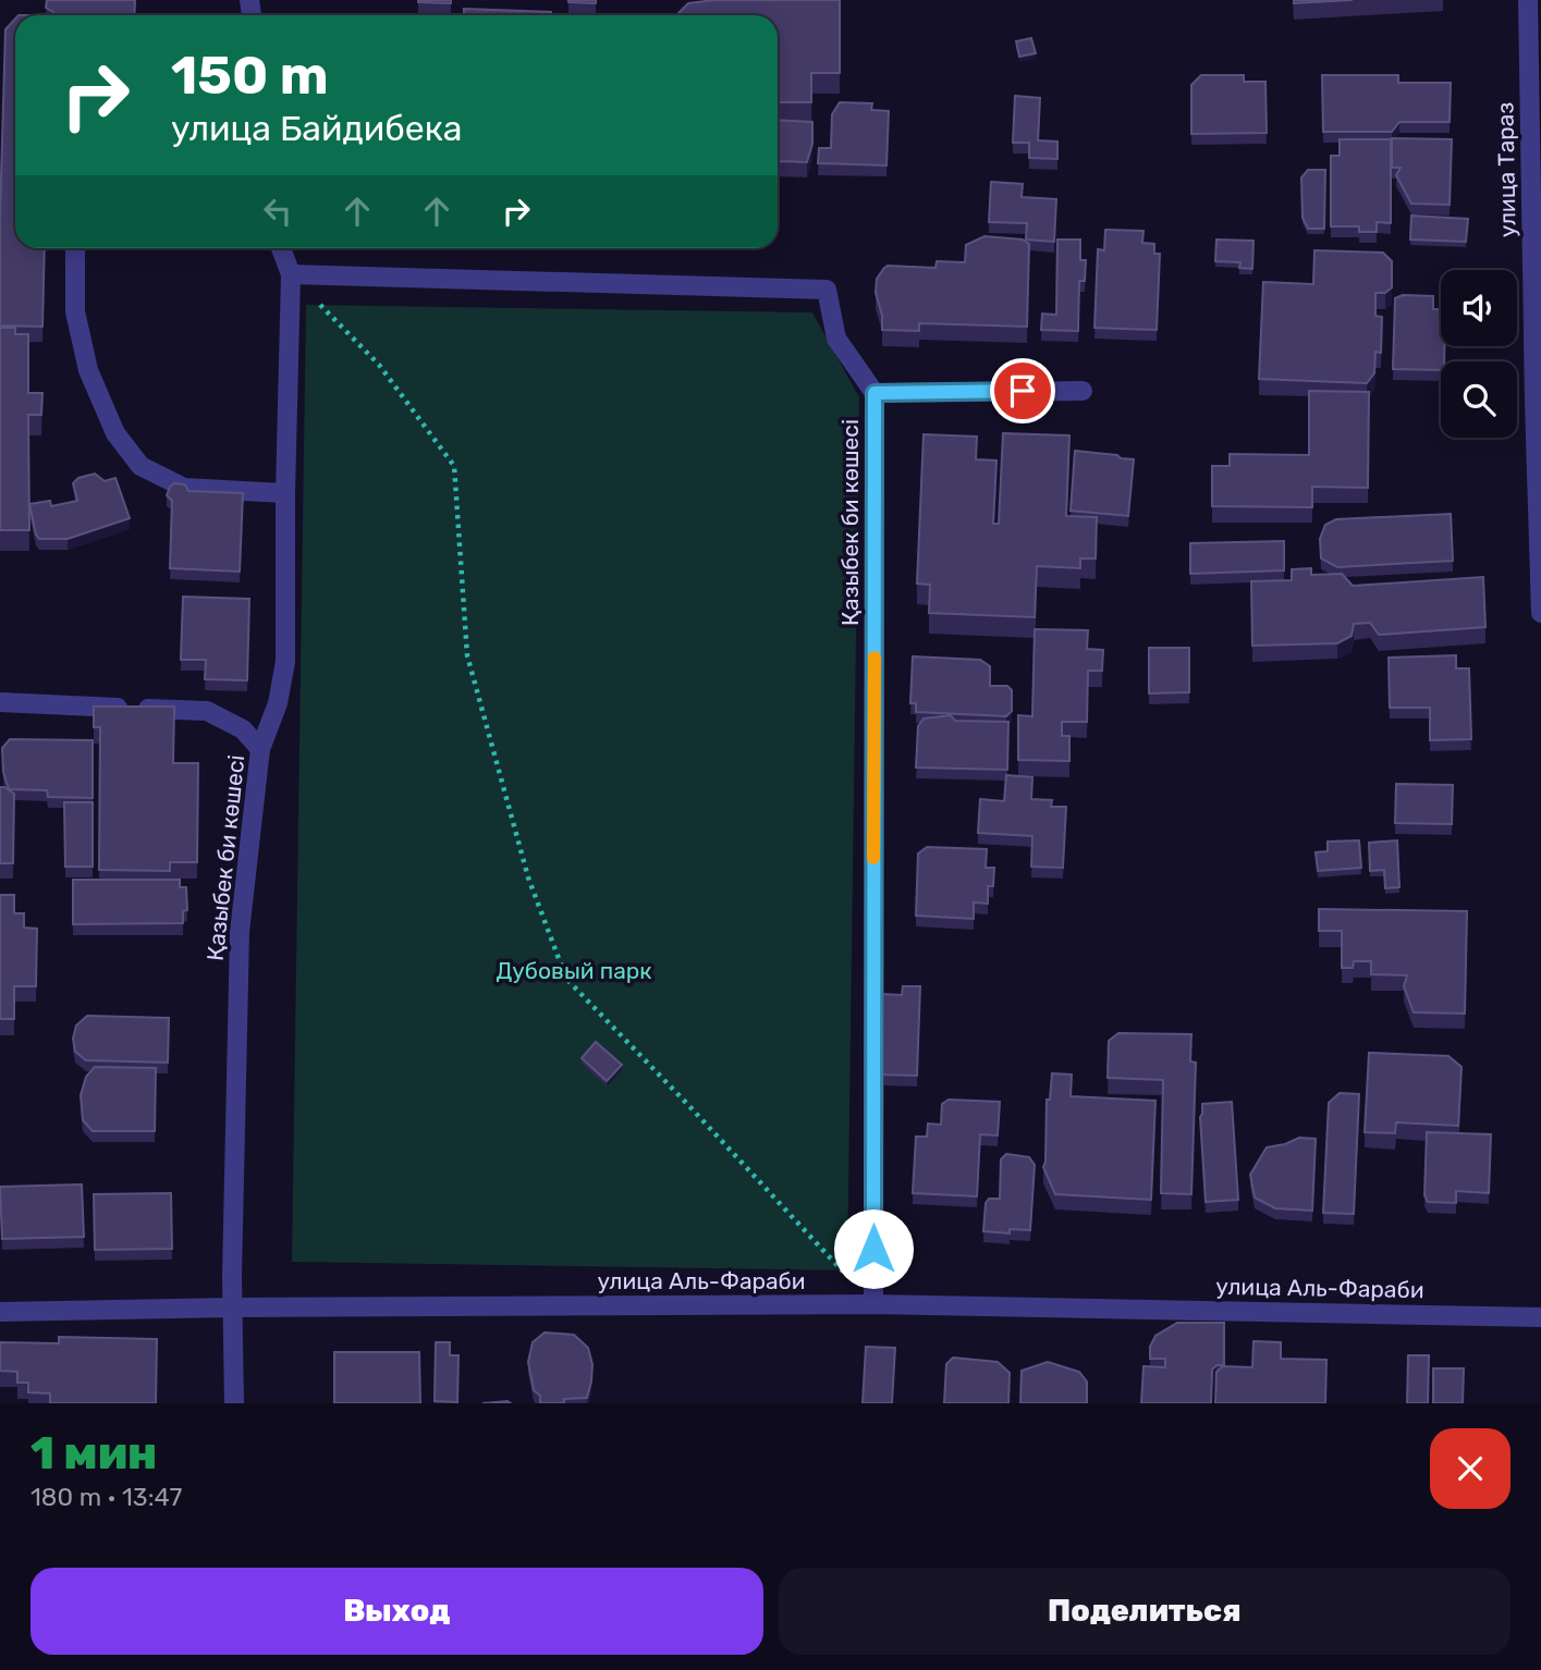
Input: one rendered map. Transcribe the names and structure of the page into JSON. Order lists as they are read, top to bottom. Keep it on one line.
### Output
{"streets":{"street":["улица Тараз","Қазыбек би көшесі","улица Аль-Фараби"]},"crossings":[["Қазыбек би көшесі","улица Аль-Фараби"]],"parks":["Дубовый парк"],"page":{"turn":["150 m","улица Байдибека"],"heading":["1 мин","180 m · 13:47"],"buttons":["Выход","Поделиться"]}}
